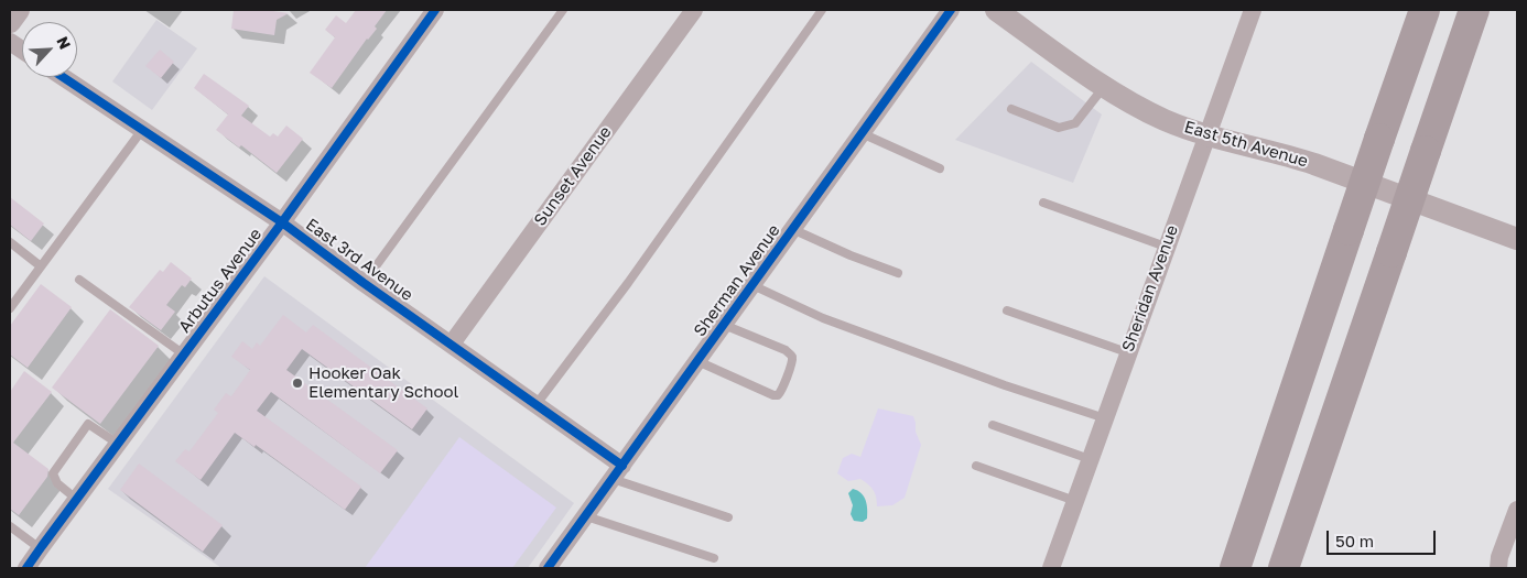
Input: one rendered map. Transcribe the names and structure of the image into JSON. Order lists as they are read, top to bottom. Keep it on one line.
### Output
{"streets":{"street":["East 5th Avenue","Sunset Avenue","East 3rd Avenue","Arbutus Avenue","Sherman Avenue","Sheridan Avenue"]},"crossings":[["East 5th Avenue","Sheridan Avenue"],["Sunset Avenue","East 3rd Avenue"],["East 3rd Avenue","Arbutus Avenue"],["East 3rd Avenue","Sherman Avenue"]],"places":["Hooker Oak Elementary School"],"scale_bar":"50 m","north":"top right"}
